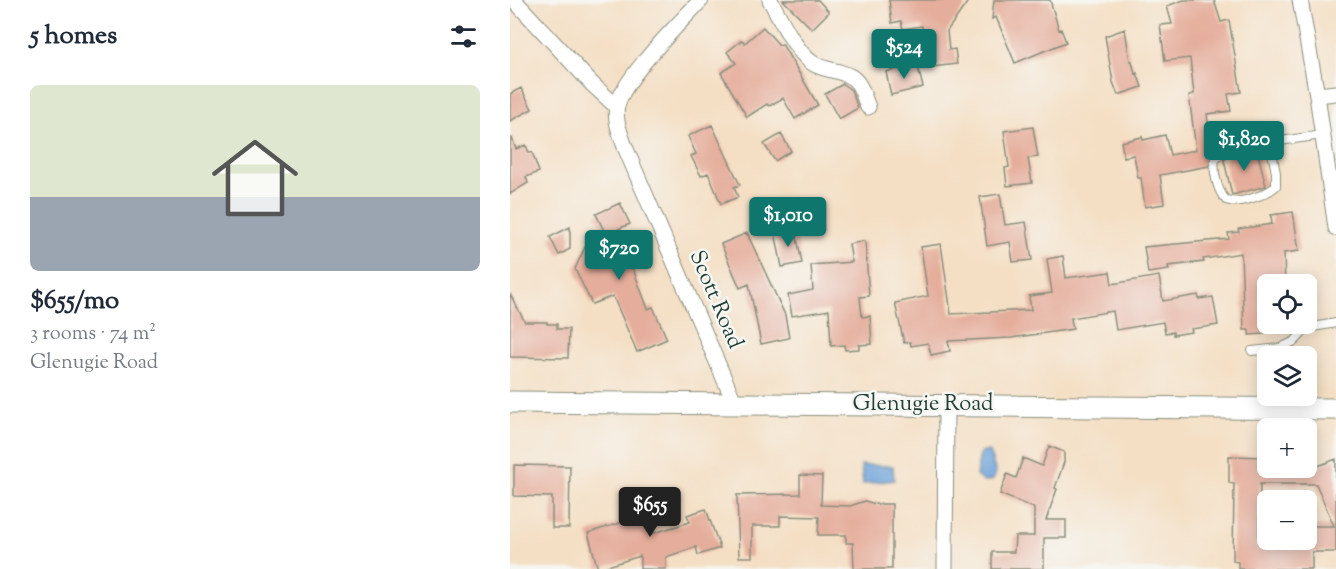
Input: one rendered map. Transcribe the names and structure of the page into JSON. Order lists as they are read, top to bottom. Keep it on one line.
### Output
{"streets":{"street":["Scott Road","Glenugie Road"]},"crossings":[["Scott Road","Glenugie Road"]],"page":{"heading":"5 homes","price":["$524","$1,820","$1,010","$720","$655"],"list":[{"name":"$655/mo","note":"3 rooms · 74 m² · Glenugie Road"}],"map_buttons":["+","−"]}}
